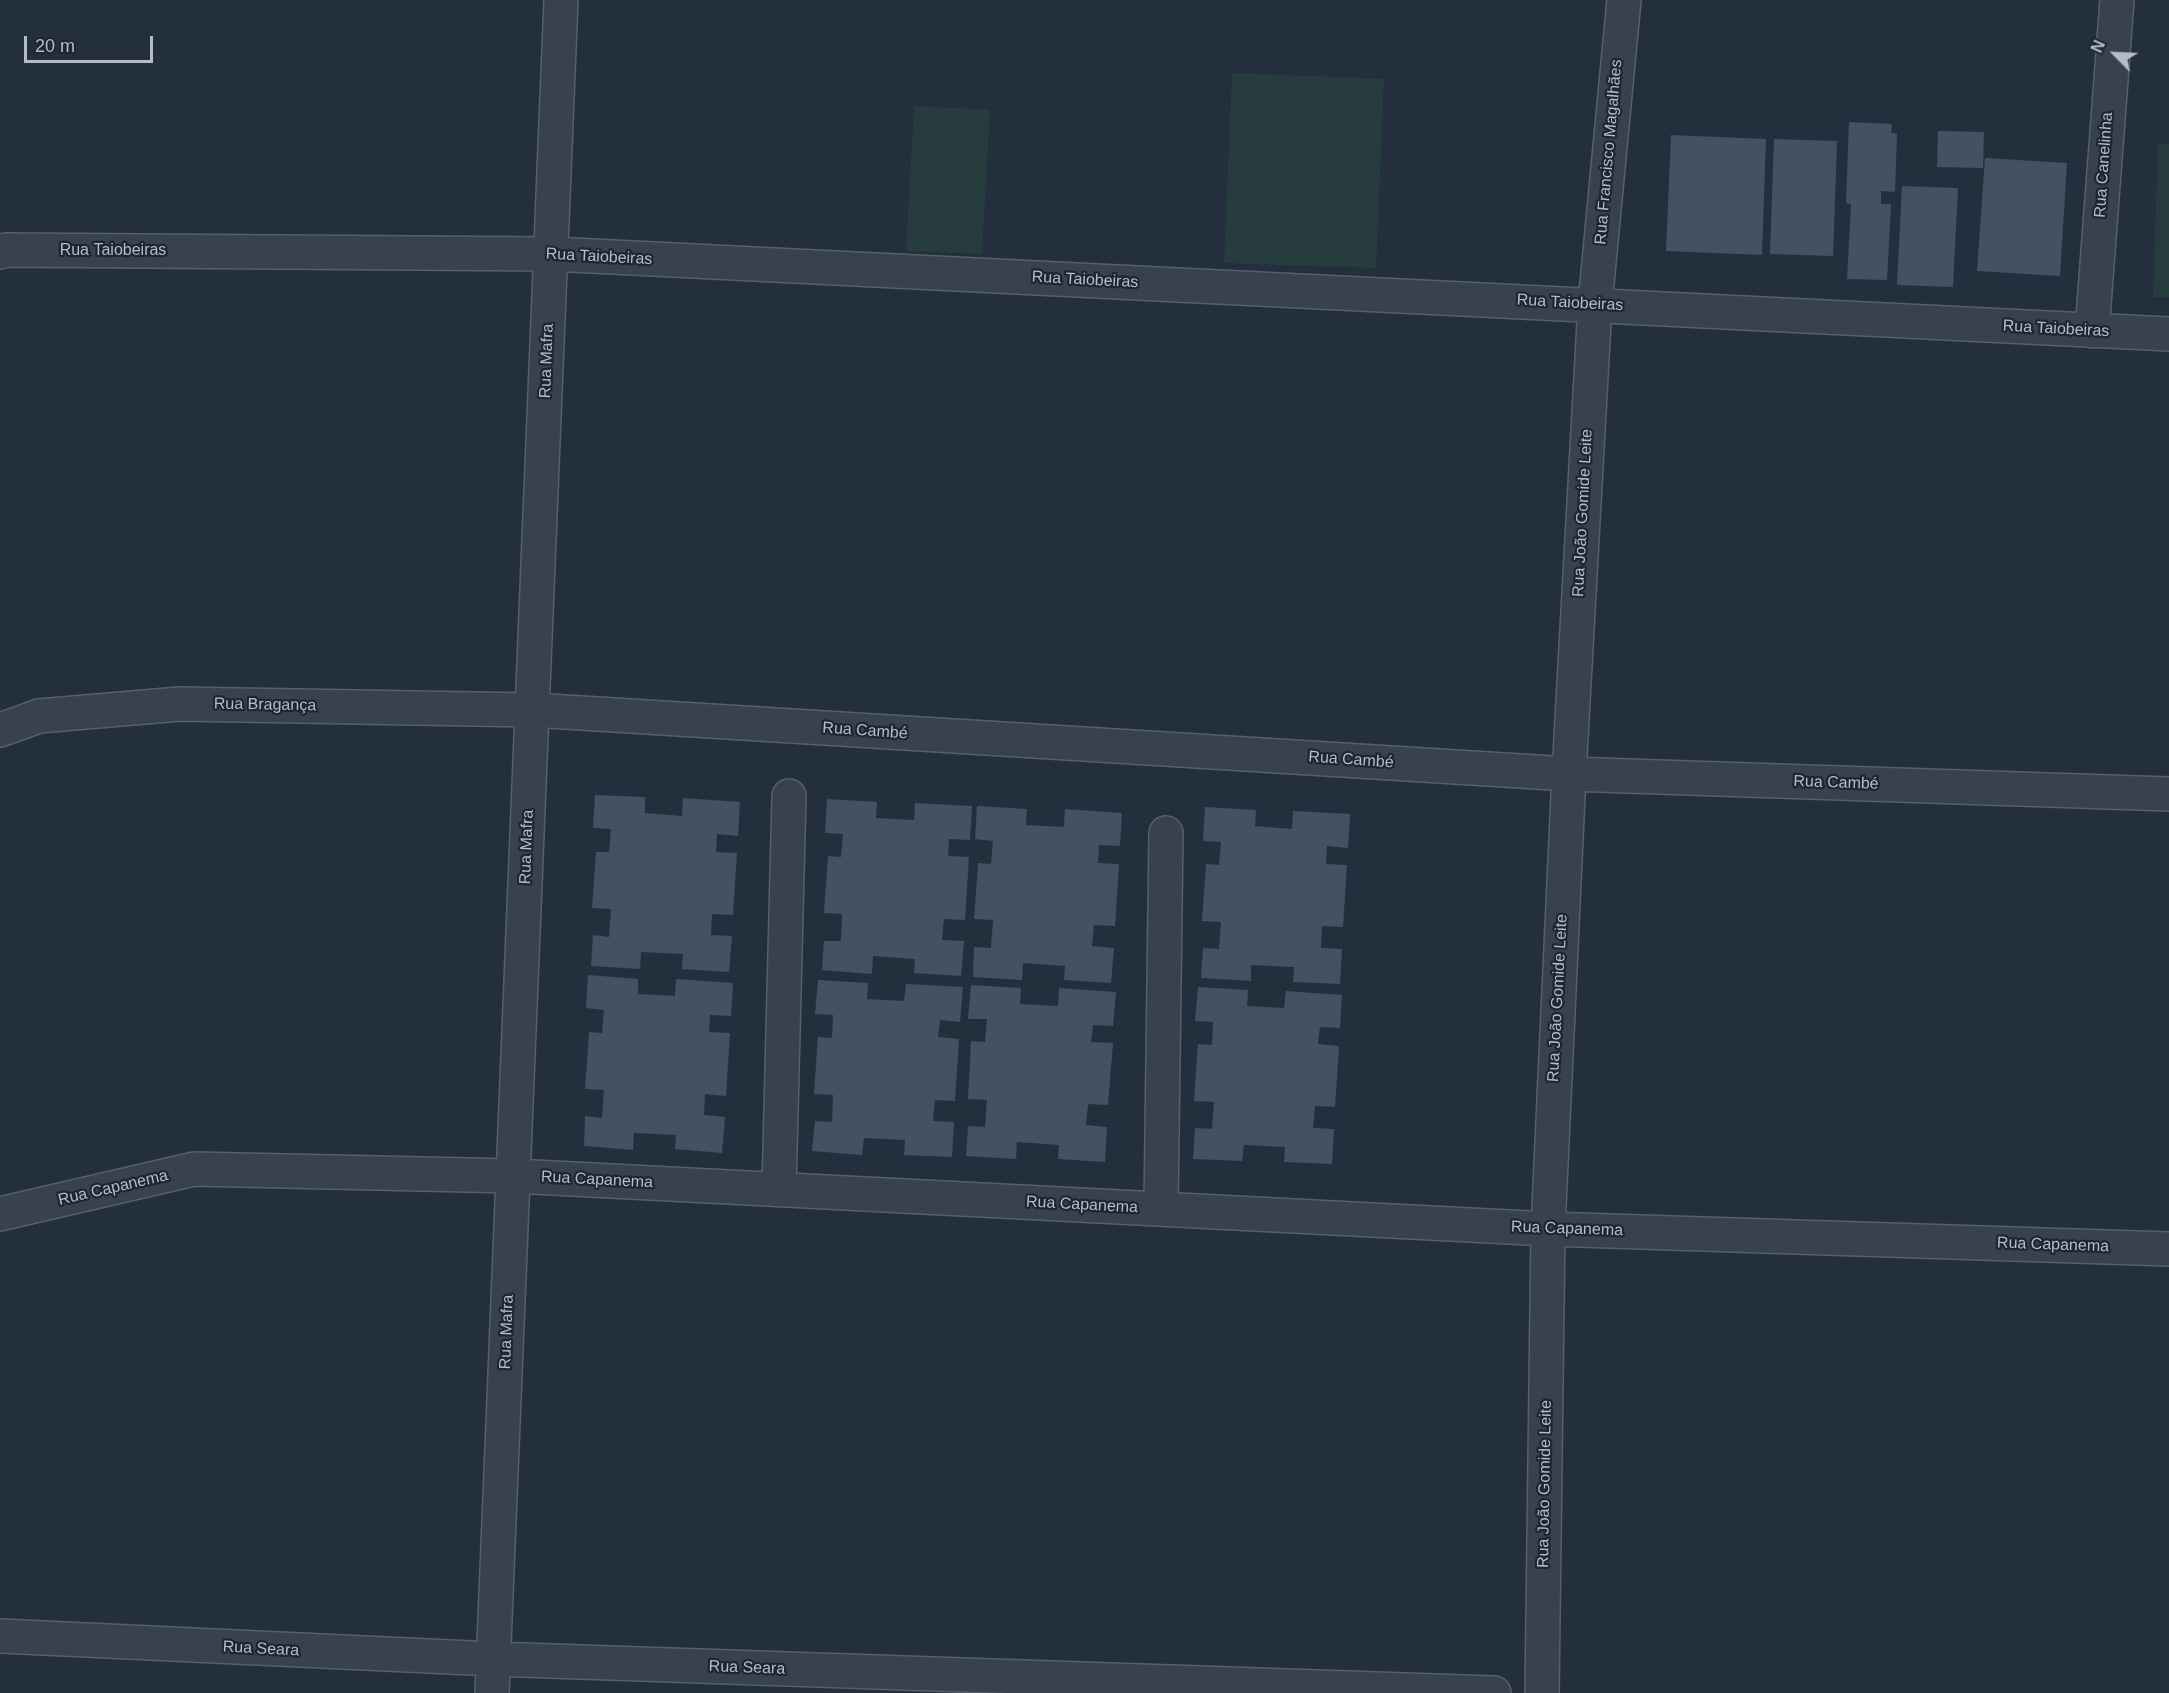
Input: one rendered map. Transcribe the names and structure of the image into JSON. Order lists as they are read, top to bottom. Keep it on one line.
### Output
{"streets":{"street":["Rua Francisco Magalhães","Rua Canelinha","Rua Taiobeiras","Rua Mafra","Rua João Gomide Leite","Rua Bragança","Rua Cambé","Rua Capanema","Rua Seara"]},"crossings":[["Rua Francisco Magalhães","Rua Taiobeiras"],["Rua Francisco Magalhães","Rua João Gomide Leite"],["Rua Canelinha","Rua Taiobeiras"],["Rua Taiobeiras","Rua Mafra"],["Rua Taiobeiras","Rua João Gomide Leite"],["Rua Mafra","Rua Bragança"],["Rua Mafra","Rua Cambé"],["Rua Mafra","Rua Capanema"],["Rua Mafra","Rua Seara"],["Rua João Gomide Leite","Rua Cambé"],["Rua João Gomide Leite","Rua Capanema"],["Rua Bragança","Rua Cambé"]],"scale_bar":"20 m","north":"top left"}
